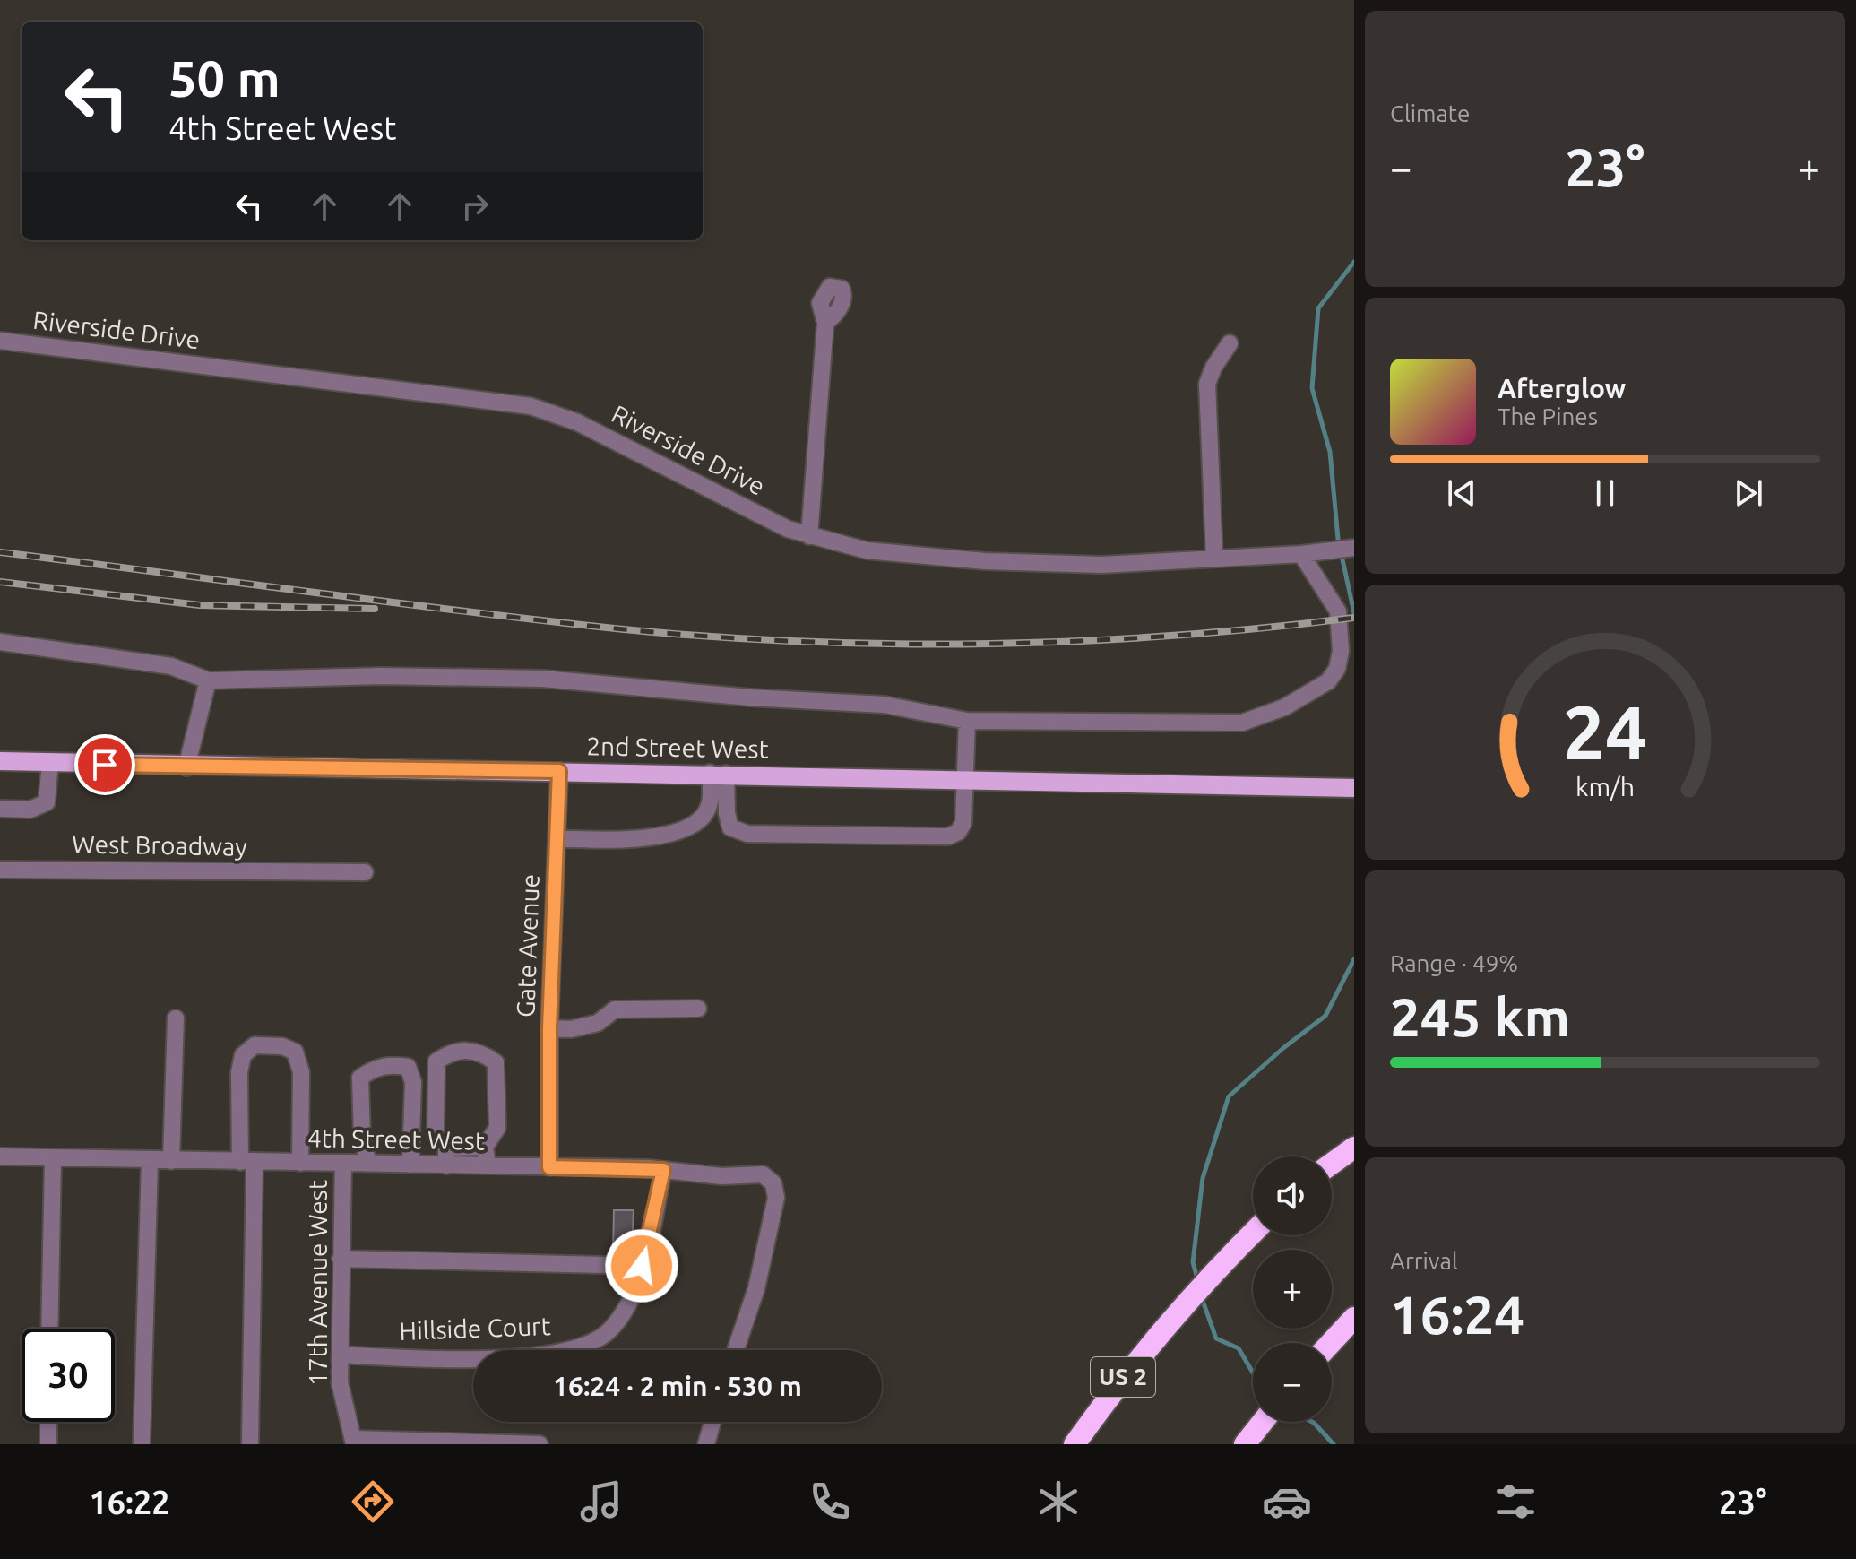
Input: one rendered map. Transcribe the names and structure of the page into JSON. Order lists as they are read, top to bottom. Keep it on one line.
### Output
{"streets":{"highway":["US 2"],"main road":["2nd Street West"],"street":["Riverside Drive","West Broadway","Gate Avenue","4th Street West","17th Avenue West","Hillside Court"]},"crossings":[["2nd Street West","Gate Avenue"],["Gate Avenue","4th Street West"],["4th Street West","17th Avenue West"],["4th Street West","Hillside Court"],["17th Avenue West","Hillside Court"]],"page":{"tile":["Climate",["Range · 49%","245 km"],["Arrival","16:24"]],"turn":["50 m","4th Street West"],"heat":["−","23°","+"],"song":["Afterglow","The Pines"],"map_buttons":["+","−"],"limit":"30","trip":"16:24 · 2 min · 530 m","tabs":["16:22","23°"],"gauge":["24","km/h"]}}
